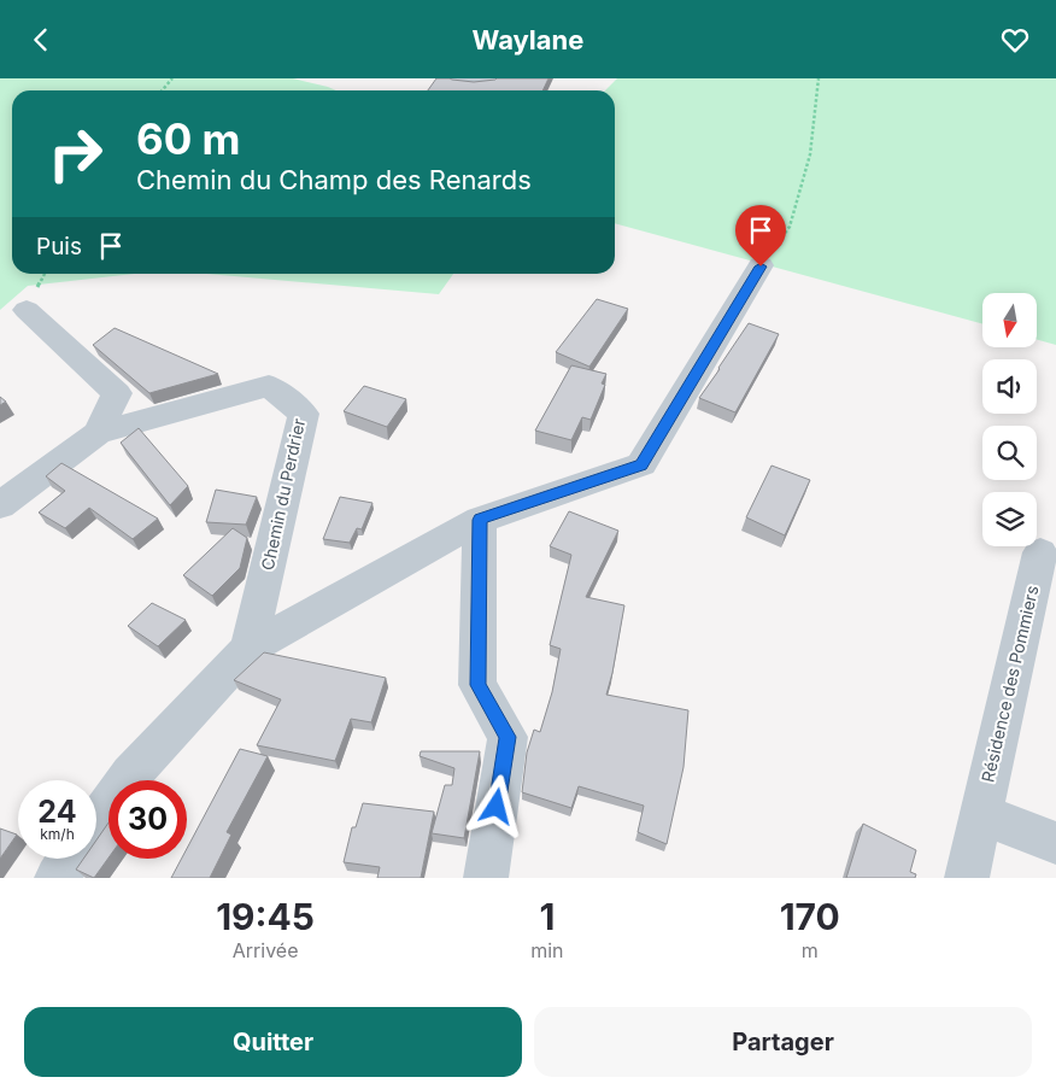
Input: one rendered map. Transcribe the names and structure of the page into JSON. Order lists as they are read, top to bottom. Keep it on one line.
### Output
{"streets":{"street":["Chemin du Perdrier","Résidence des Pommiers"]},"north":"bottom","page":{"header":"Waylane","turn":["60 m","Chemin du Champ des Renards"],"then":"Puis","speed":"24 km/h","limit":"30","eta":["19:45","Arrivée","1","min","170","m"],"buttons":["Quitter","Partager"]}}
